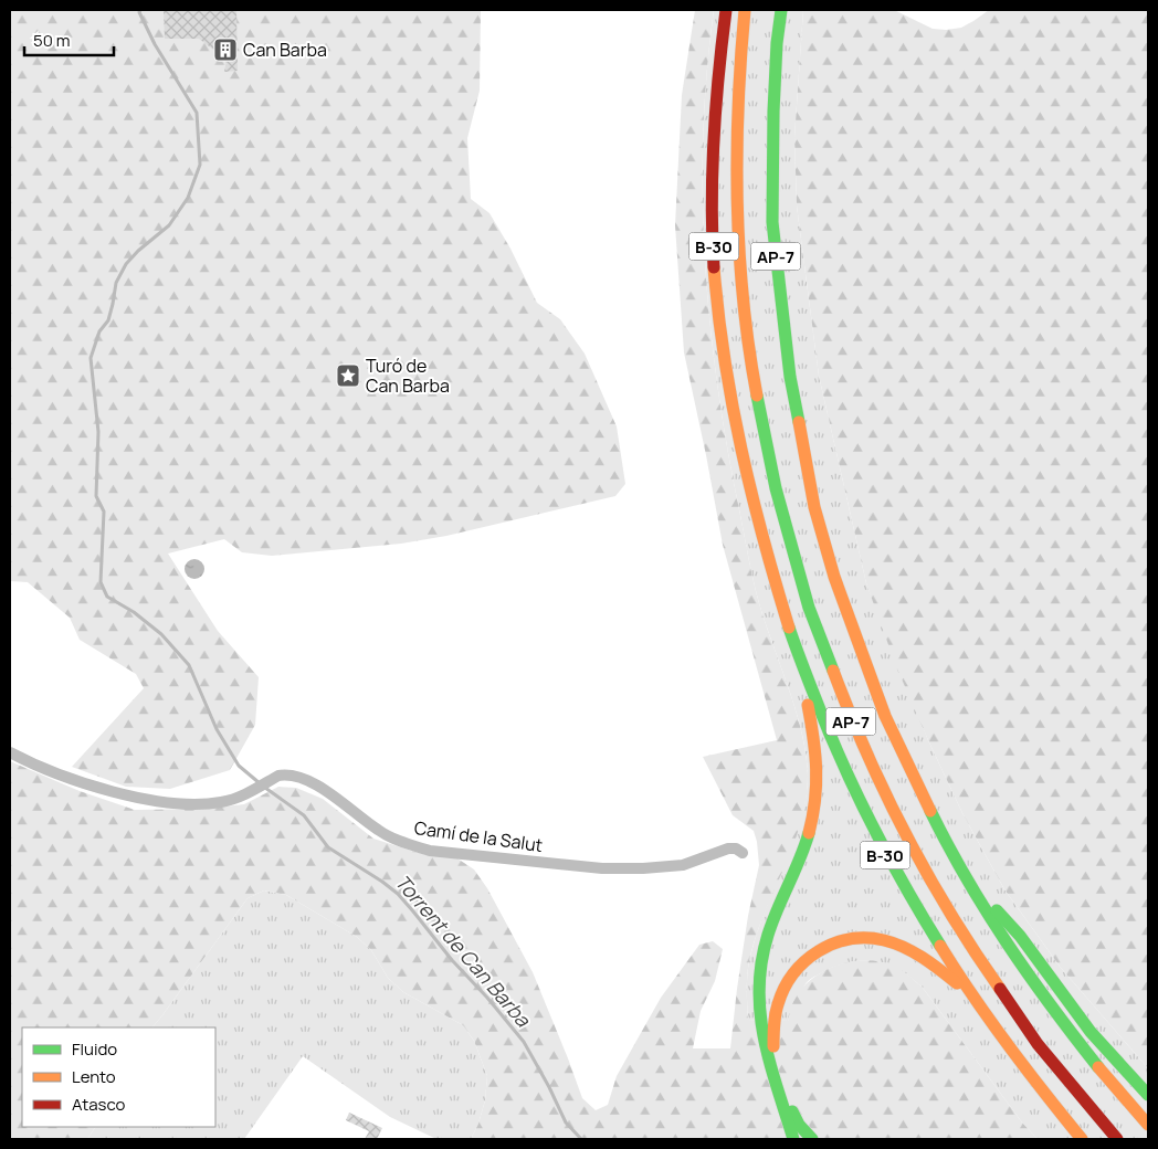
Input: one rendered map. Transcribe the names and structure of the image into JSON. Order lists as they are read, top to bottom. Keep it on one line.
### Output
{"streets":{"highway":["B-30","AP-7"],"street":["Camí de la Salut"]},"water":["Torrent de Can Barba"],"places":{"building":["Can Barba"],"place":["Turó de Can Barba"]},"legend":["Fluido","Lento","Atasco"],"scale_bar":"50 m"}
